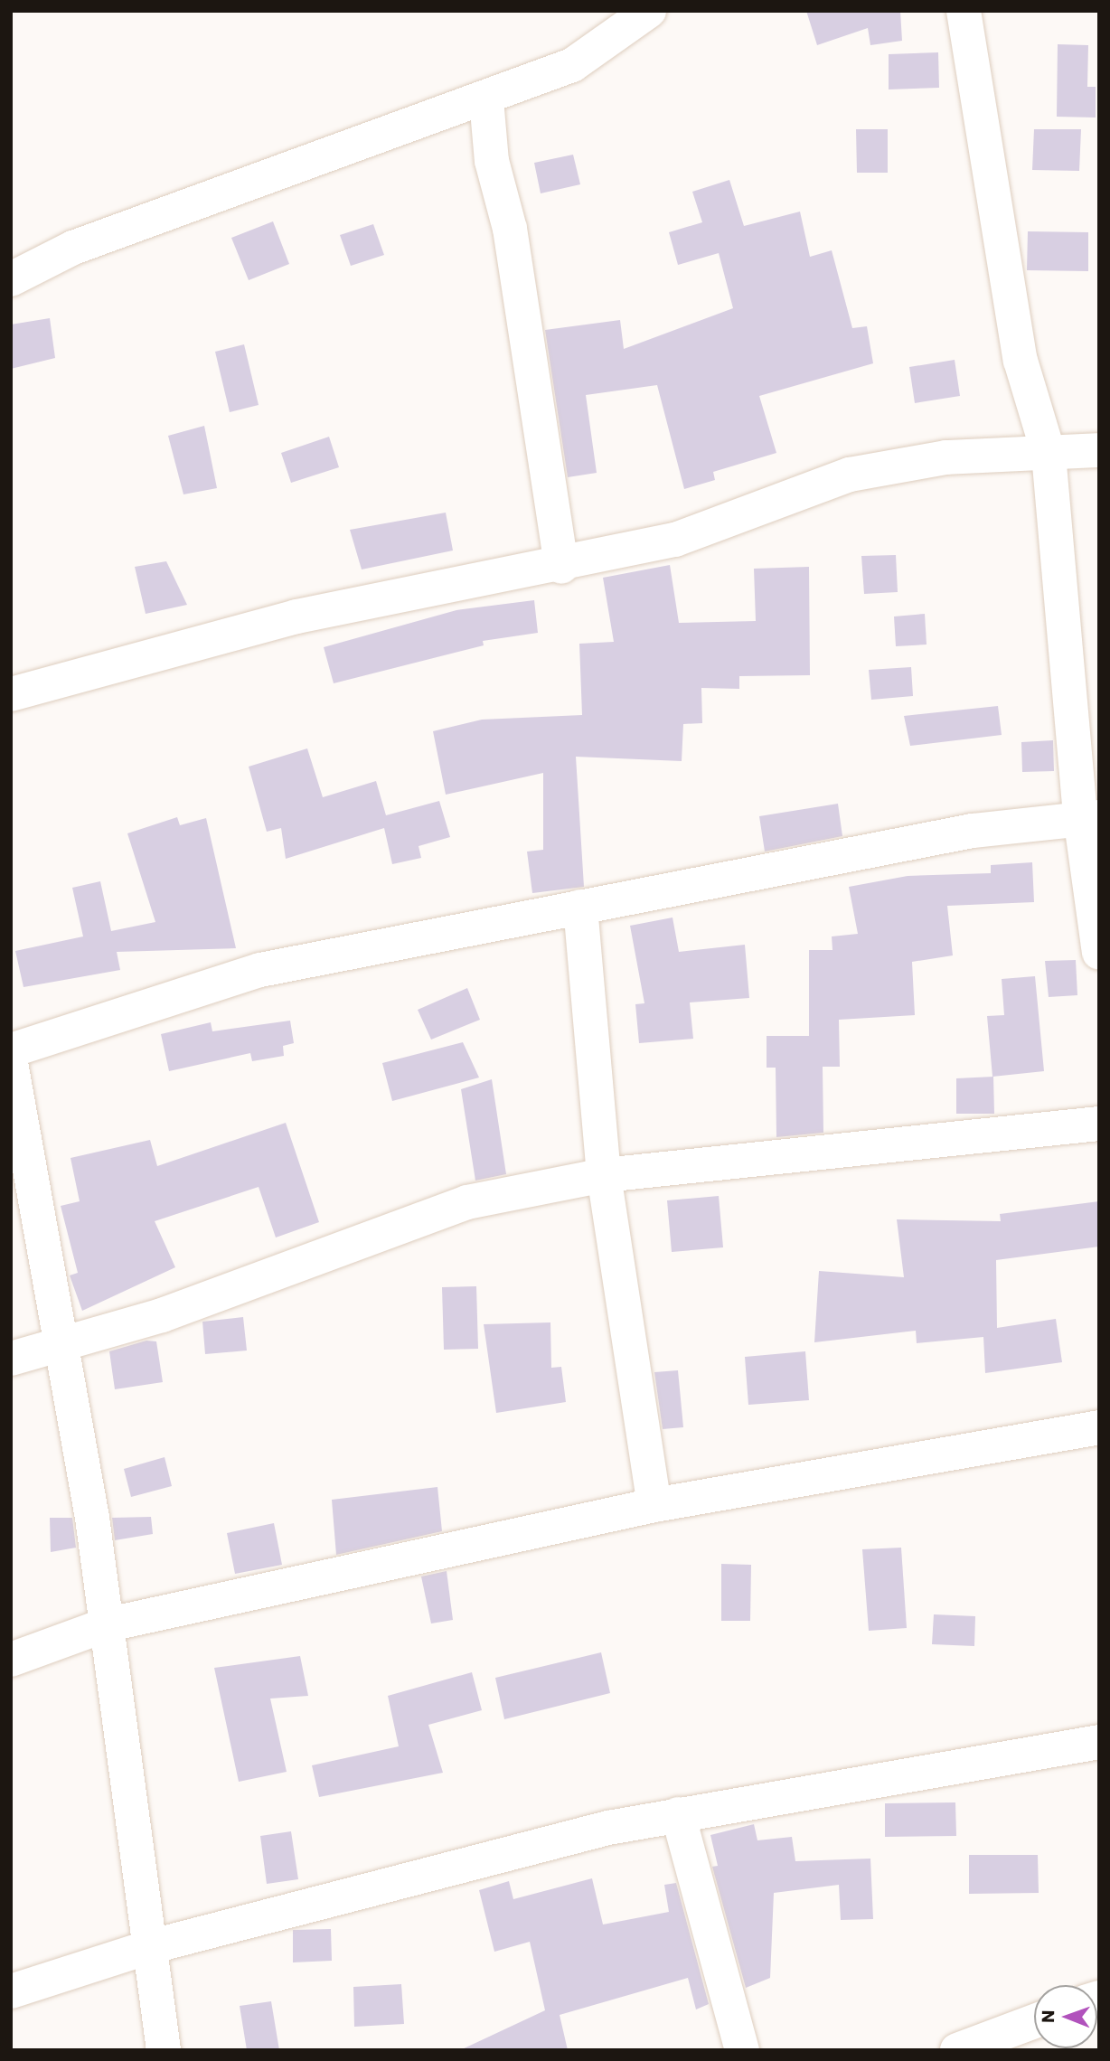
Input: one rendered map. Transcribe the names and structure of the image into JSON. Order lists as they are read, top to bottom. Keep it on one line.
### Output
{"north":"left"}
